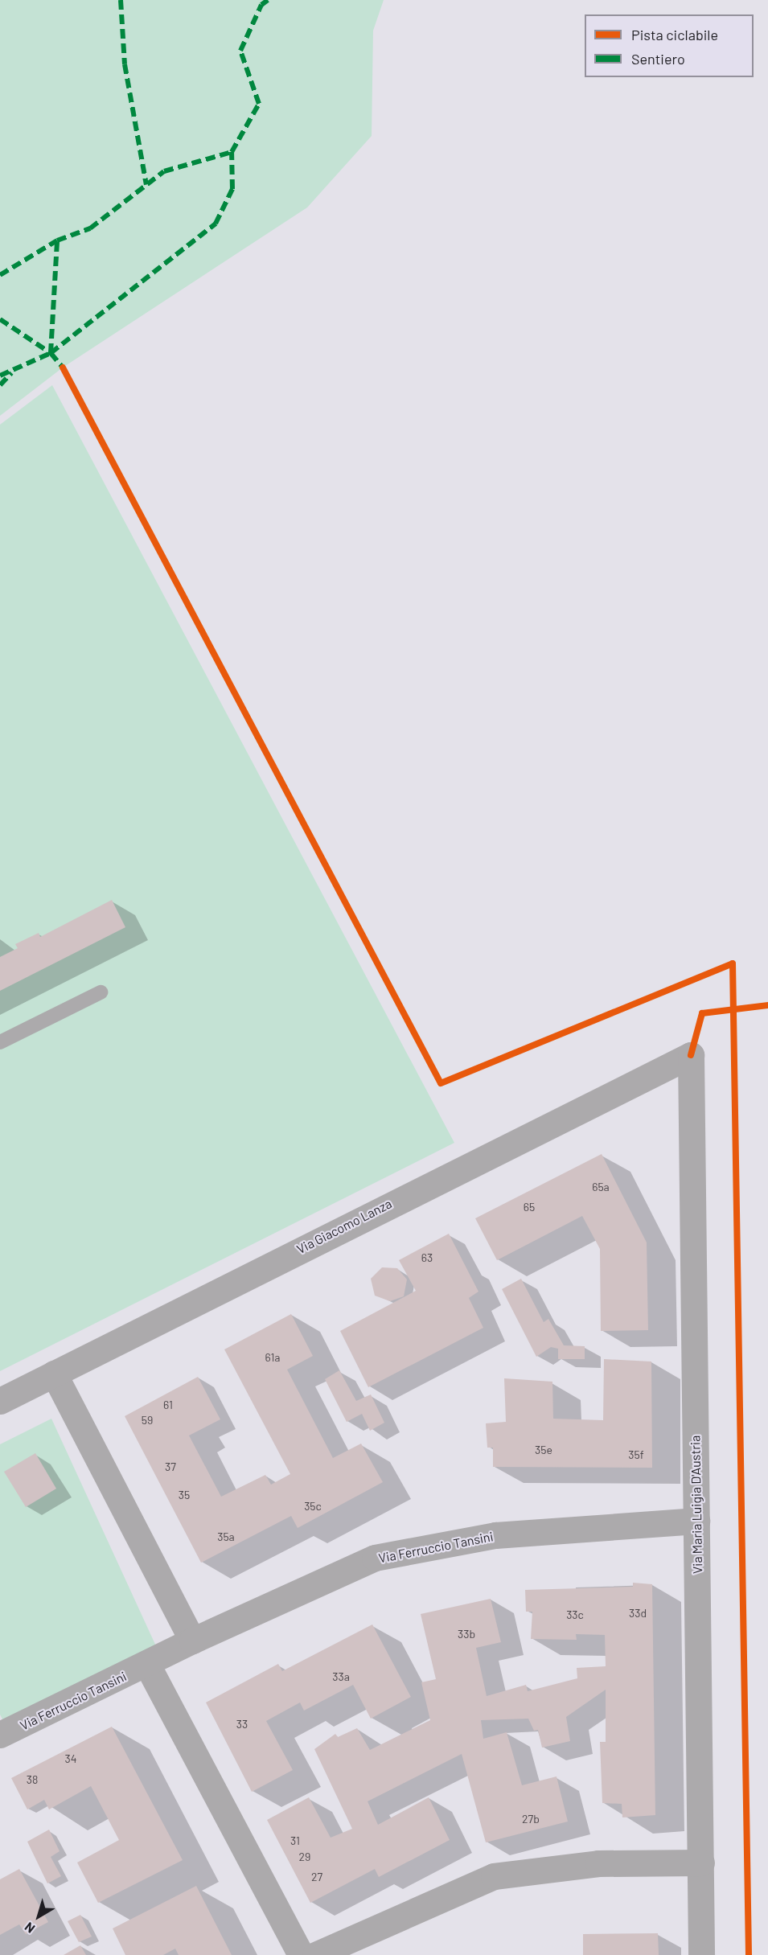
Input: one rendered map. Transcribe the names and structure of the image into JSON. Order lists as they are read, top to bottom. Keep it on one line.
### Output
{"streets":{"street":["Via Giacomo Lanza","Via Maria Luigia D'Austria","Via Ferruccio Tansini"]},"crossings":[["Via Giacomo Lanza","Via Maria Luigia D'Austria"],["Via Maria Luigia D'Austria","Via Ferruccio Tansini"]],"house_numbers":["65a","65","63","61a","61","59","35e","35f","37","35","35c","35a","33d","33c","33b","33a","33","34","38","27b","31","29","27"],"legend":["Pista ciclabile","Sentiero"],"north":"bottom left"}
